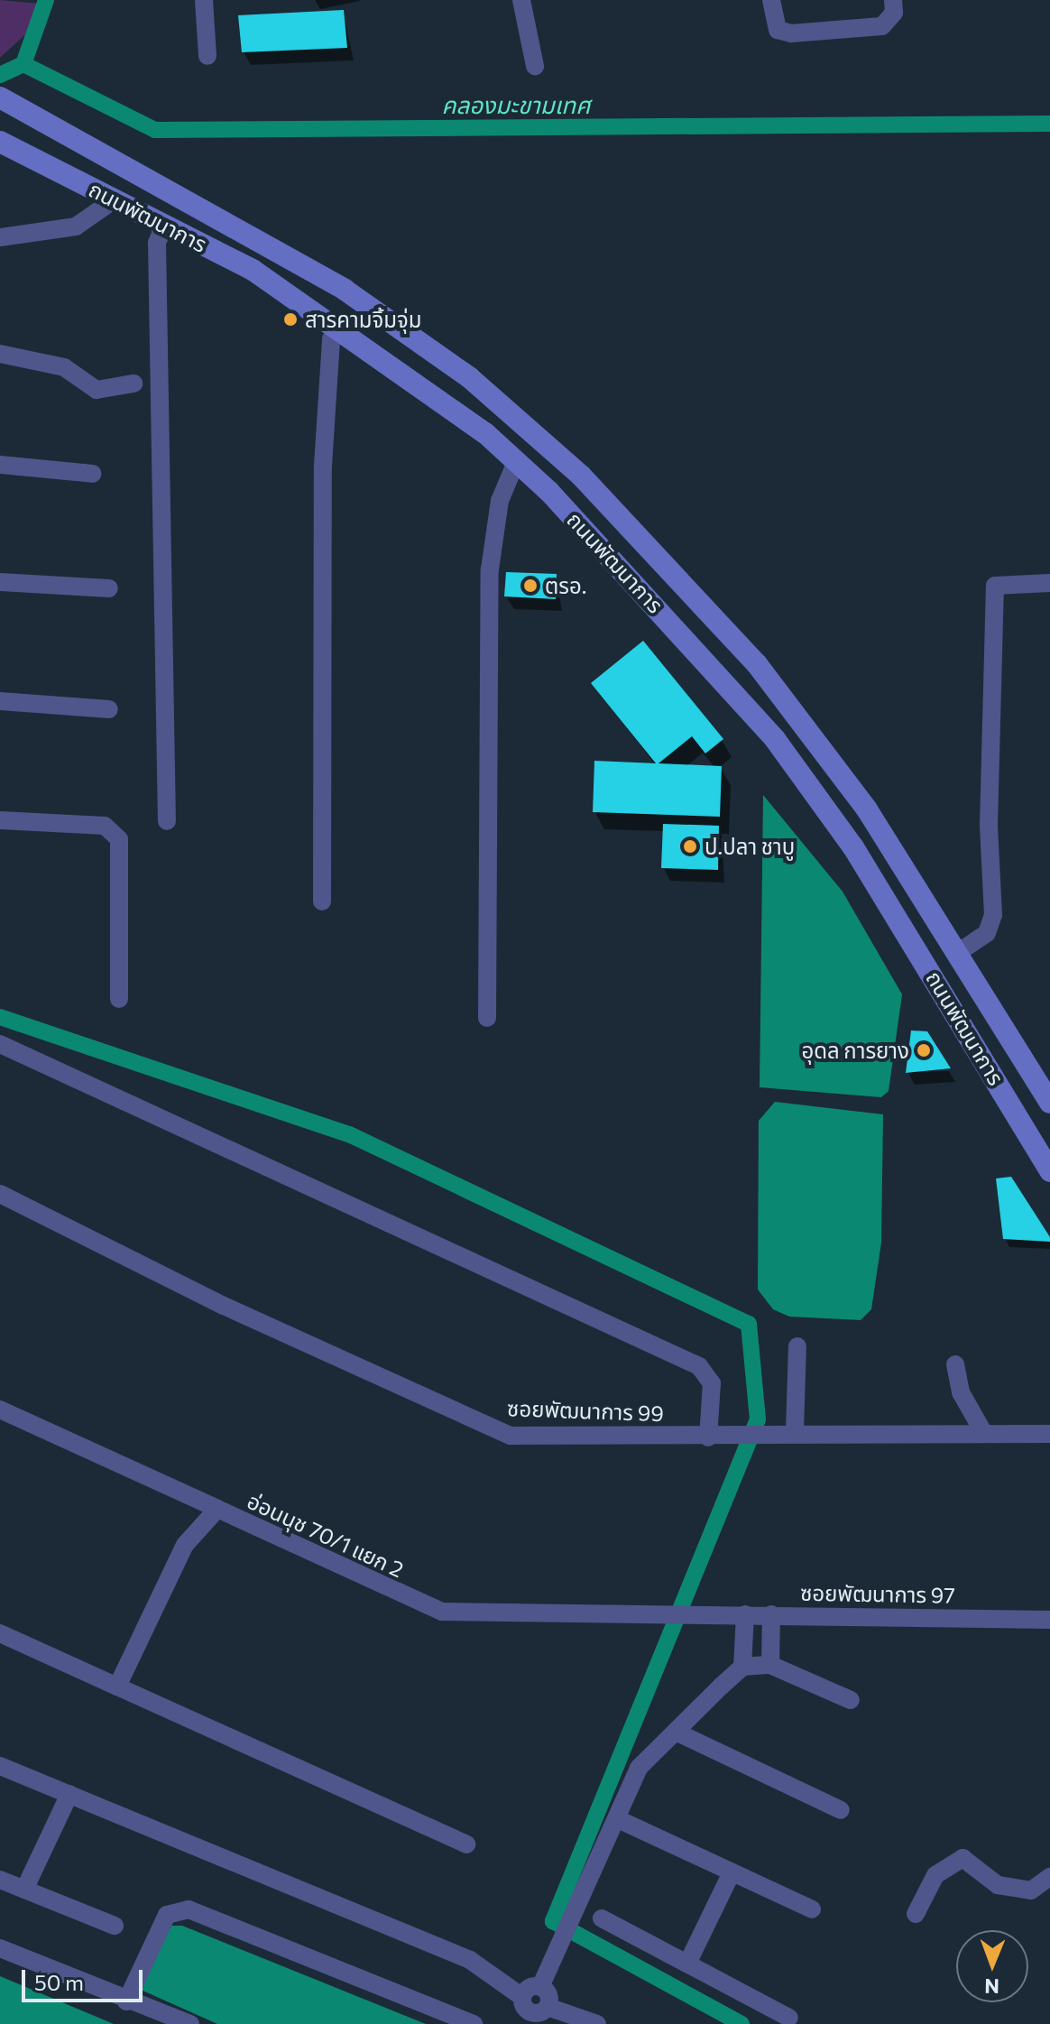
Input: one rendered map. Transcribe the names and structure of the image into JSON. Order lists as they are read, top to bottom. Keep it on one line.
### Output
{"streets":{"main road":["ถนนพัฒนาการ"],"street":["ซอยพัฒนาการ 99","อ่อนนุช 70/1 แยก 2","ซอยพัฒนาการ 97"]},"crossings":[["อ่อนนุช 70/1 แยก 2","ซอยพัฒนาการ 97"]],"water":["คลองมะขามเทศ"],"places":["สารคามจิ้มจุ่ม","ตรอ.","ป.ปลา ชาบู","อุดล การยาง"],"scale_bar":"50 m","north":"bottom"}
